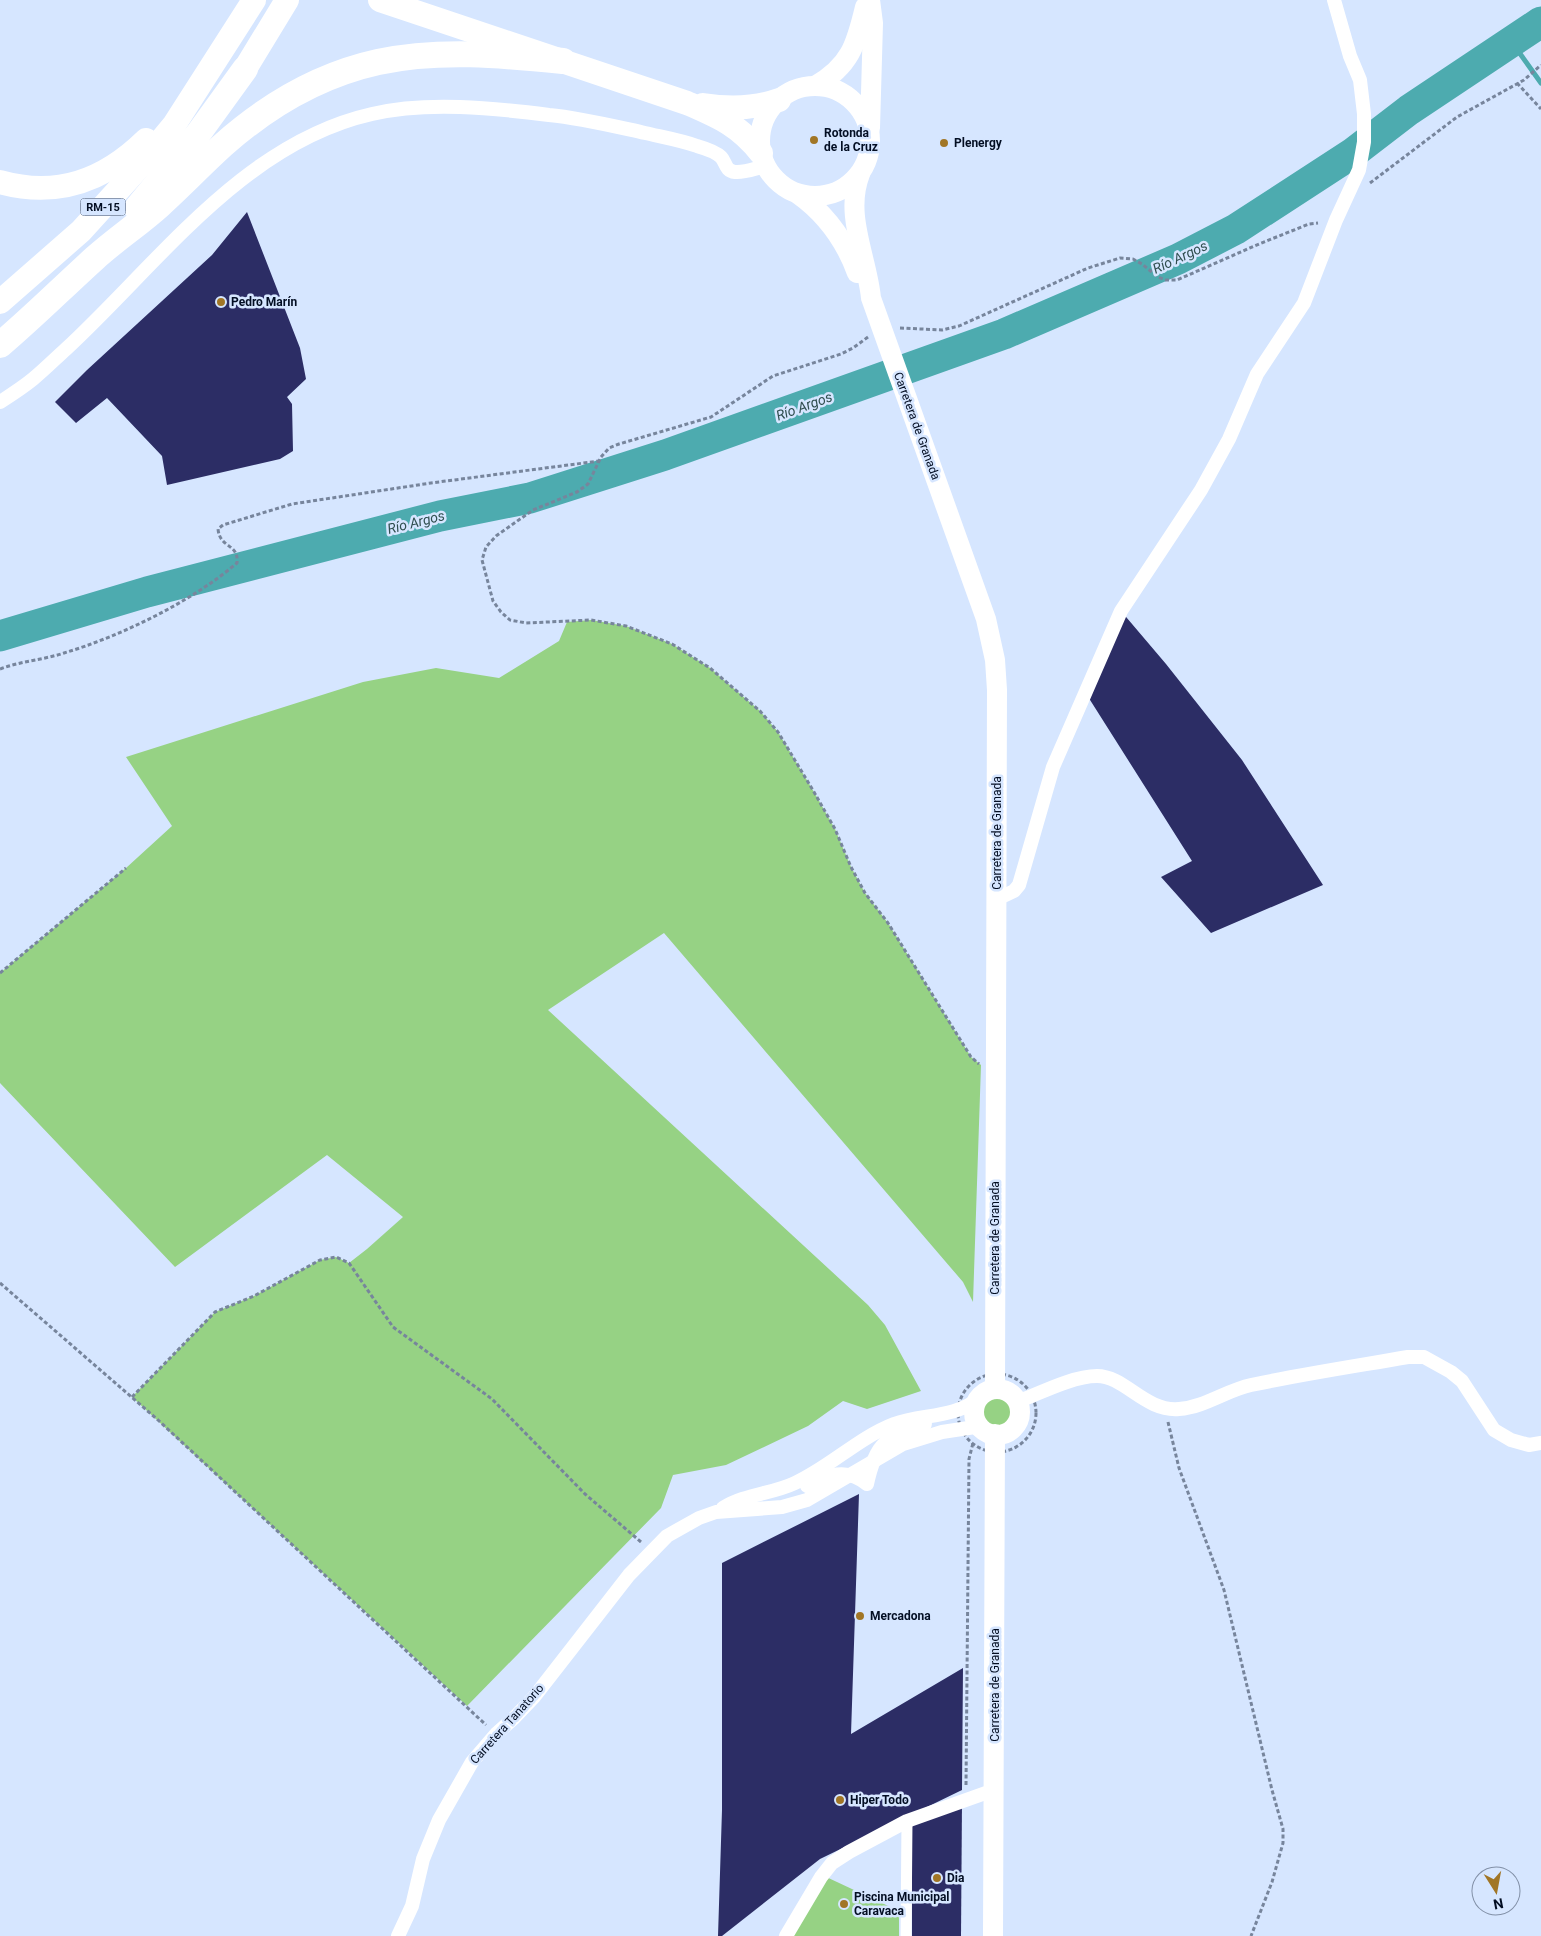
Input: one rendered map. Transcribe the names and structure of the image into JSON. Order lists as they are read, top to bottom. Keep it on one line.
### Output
{"streets":{"highway":["RM-15"],"main road":["Carretera de Granada"],"street":["Carretera Tanatorio"]},"water":["Río Argos"],"places":["Rotonda de la Cruz","Plenergy","Pedro Marín","Mercadona","Hiper Todo","Dia","Piscina Municipal Caravaca"],"north":"bottom"}
